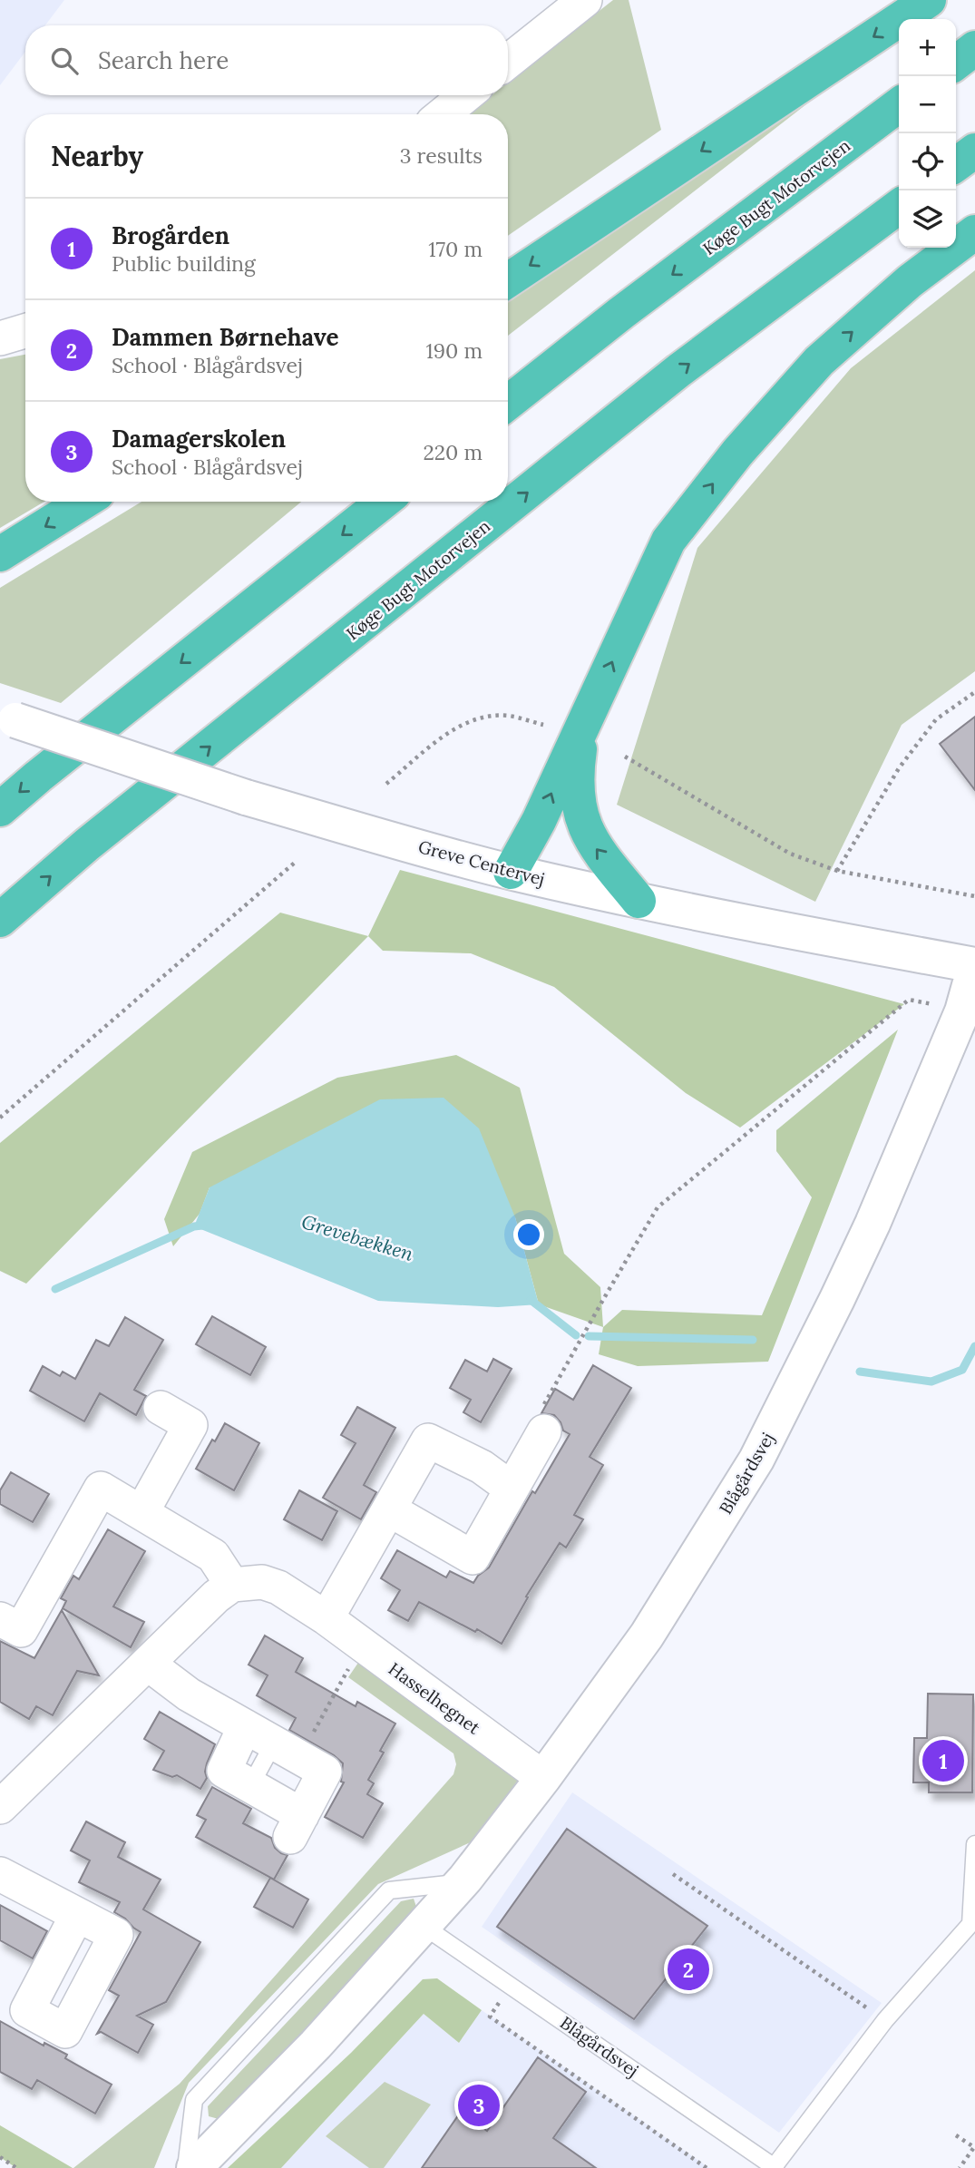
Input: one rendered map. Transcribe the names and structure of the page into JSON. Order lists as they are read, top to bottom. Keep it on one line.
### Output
{"streets":{"highway":["Køge Bugt Motorvejen"],"street":["Greve Centervej","Blågårdsvej","Hasselhegnet"]},"crossings":[["Greve Centervej","Blågårdsvej"],["Blågårdsvej","Hasselhegnet"]],"water":["Grevebækken"],"page":{"map_buttons":["+","−"],"search":"Search here","heading":["Nearby","3 results"],"list":[{"mark":"1","name":"Brogården","note":"Public building","value":"170 m"},{"mark":"2","name":"Dammen Børnehave","note":"School · Blågårdsvej","value":"190 m"},{"mark":"3","name":"Damagerskolen","note":"School · Blågårdsvej","value":"220 m"}],"pins":["1","2","3"]}}
